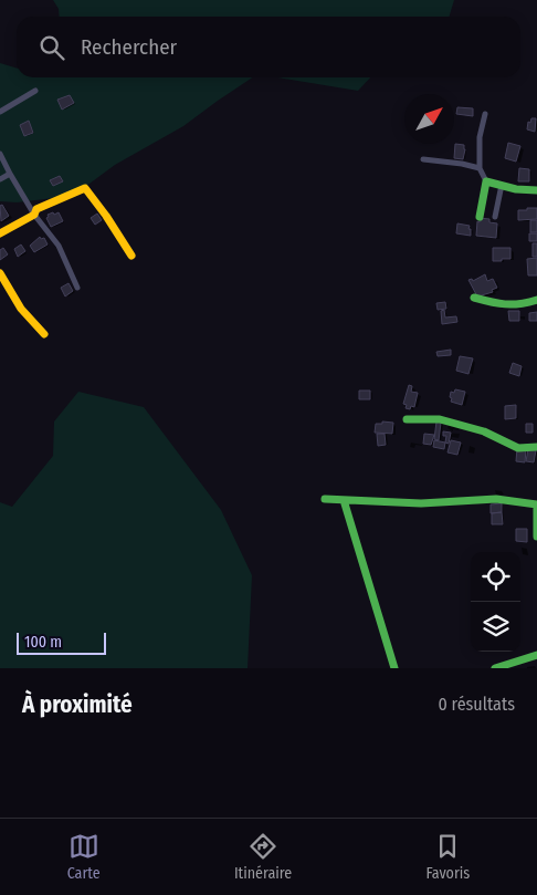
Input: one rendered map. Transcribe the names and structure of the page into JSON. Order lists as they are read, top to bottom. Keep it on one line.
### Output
{"scale_bar":"100 m","north":"top right","page":{"search":"Rechercher","scale":"100 m","heading":["À proximité","0 résultats"],"nav":["Carte","Itinéraire","Favoris"]}}
